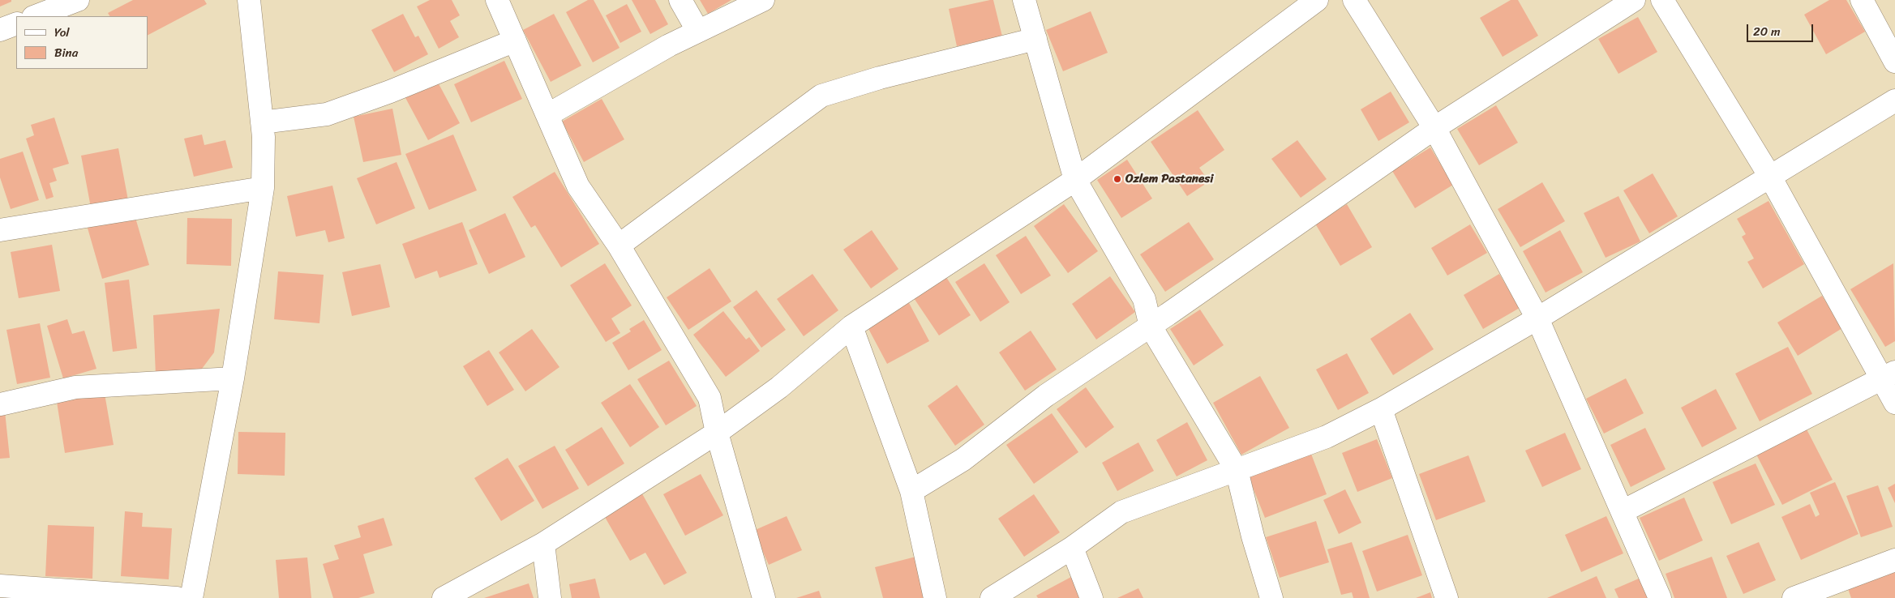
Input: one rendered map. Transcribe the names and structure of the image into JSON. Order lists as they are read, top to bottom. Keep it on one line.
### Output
{"places":["Ozlem Pastanesi"],"legend":["Yol","Bina"],"scale_bar":"20 m"}
